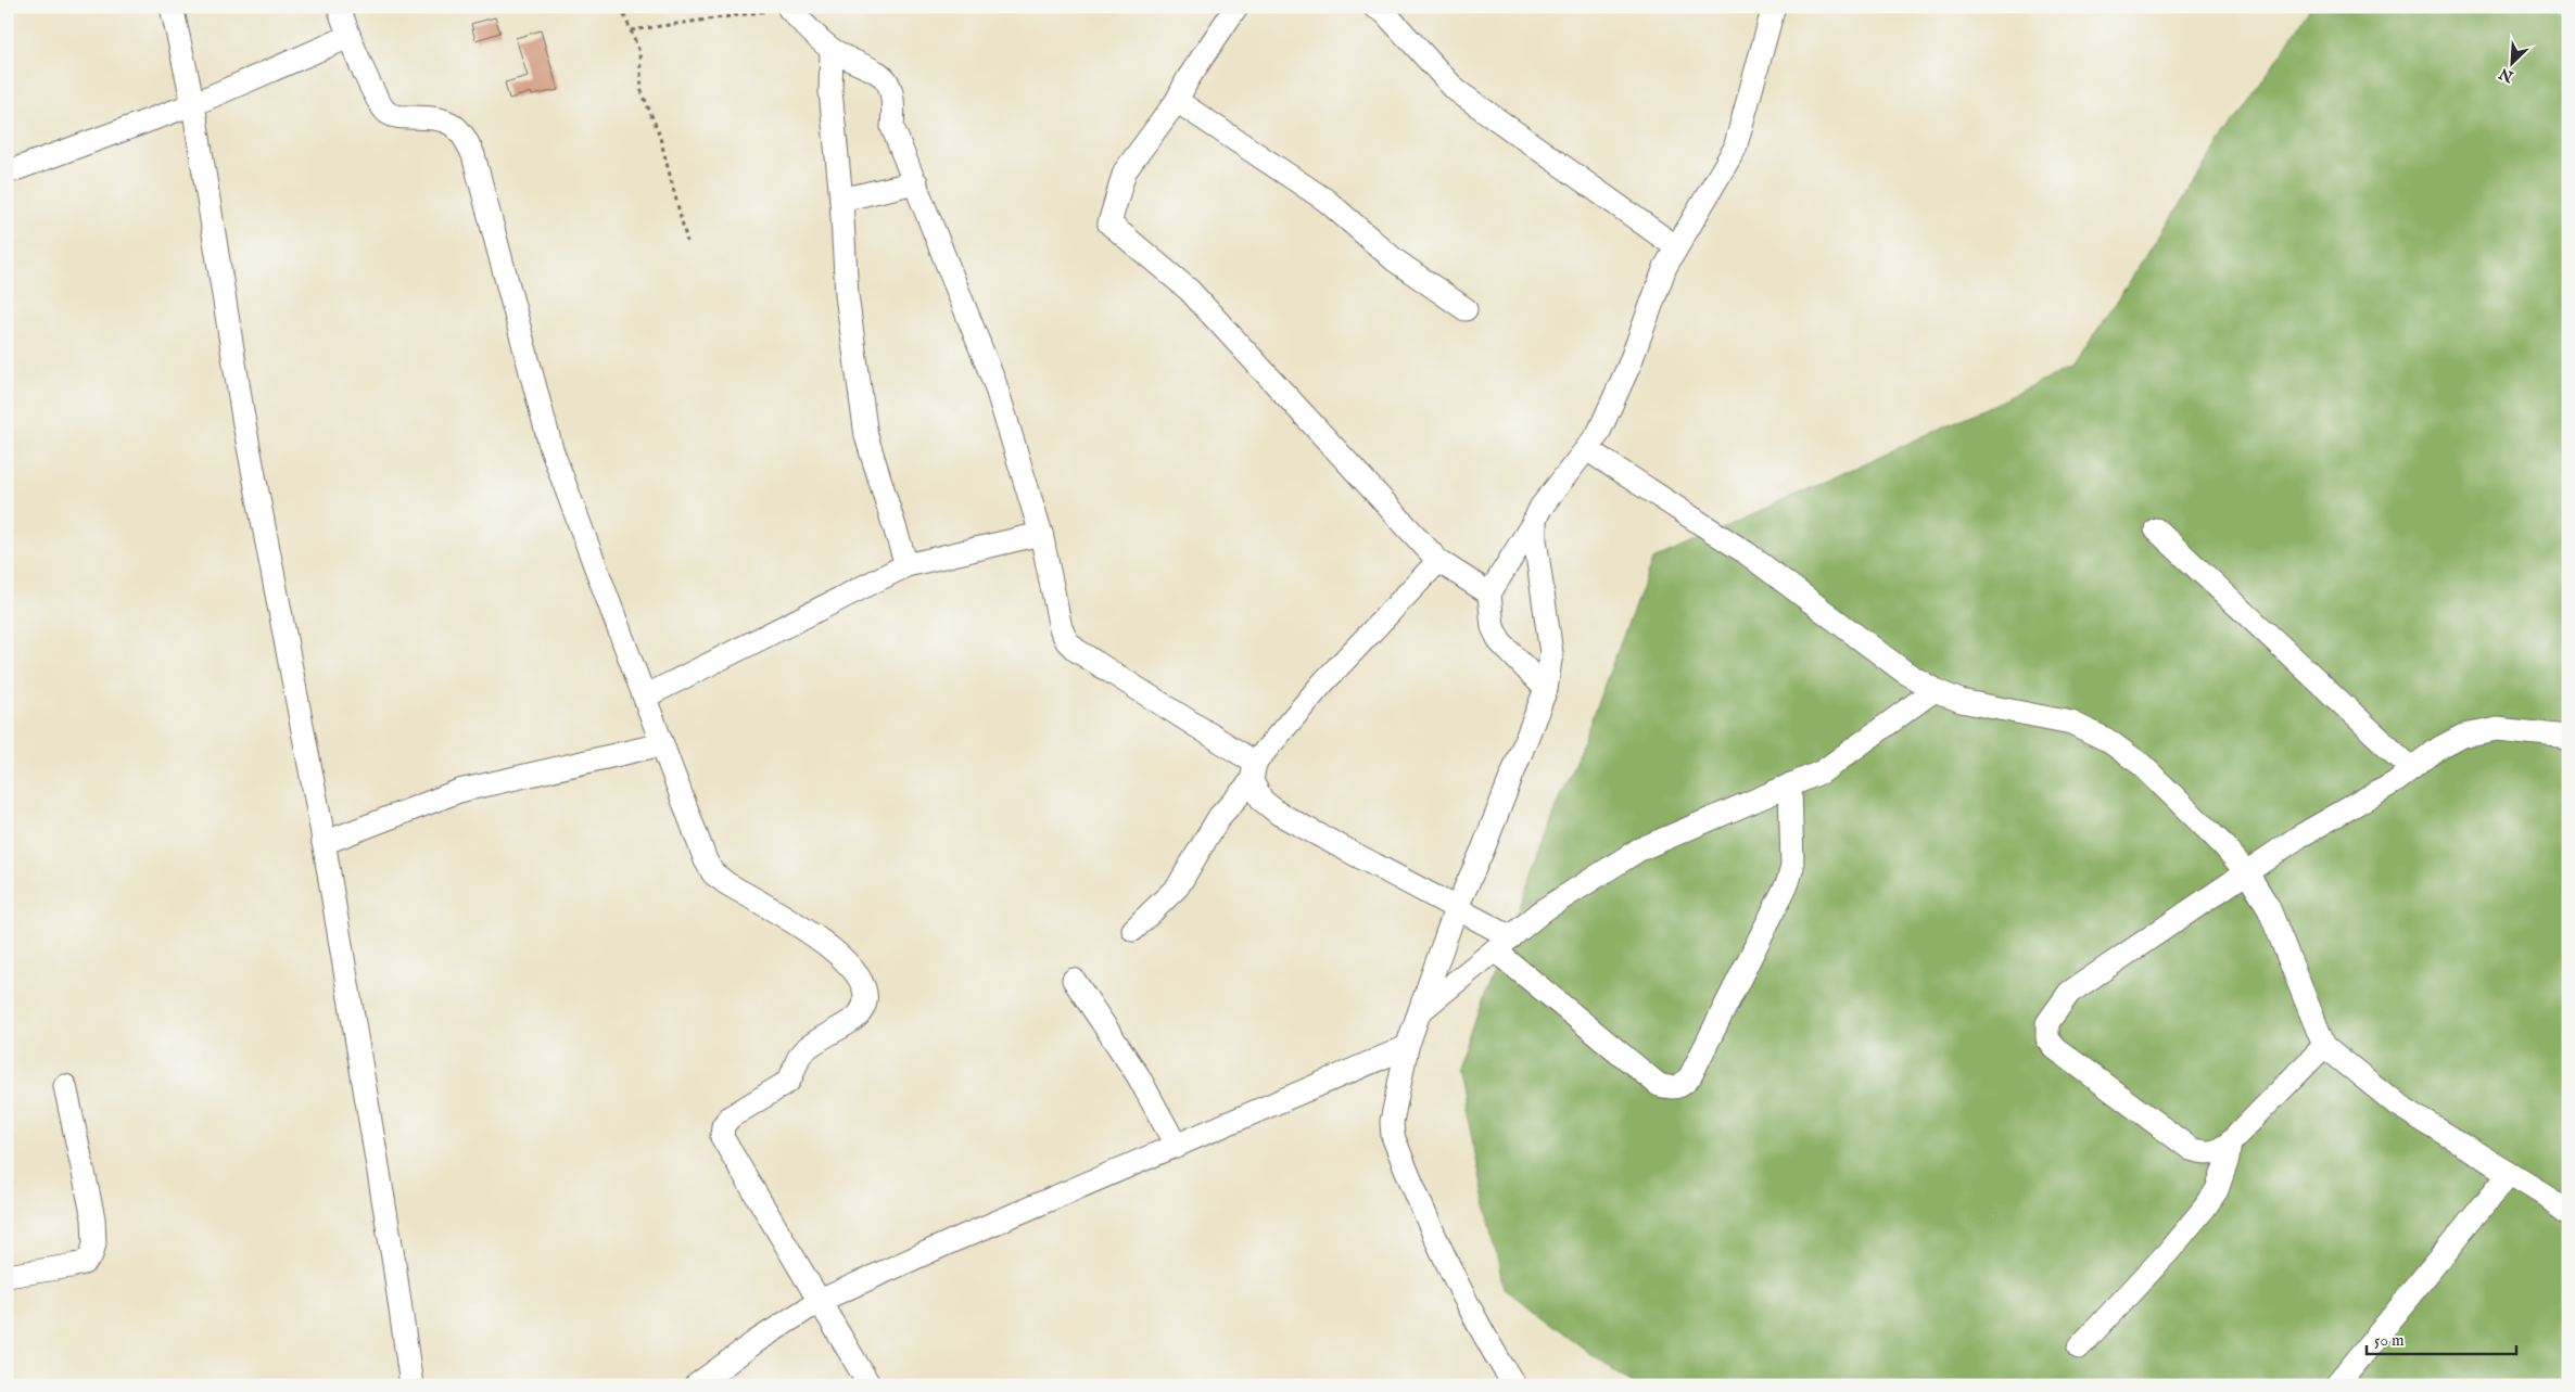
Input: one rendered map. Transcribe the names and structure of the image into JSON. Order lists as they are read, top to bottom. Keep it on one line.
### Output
{"scale_bar":"50 m","north":"bottom left"}
